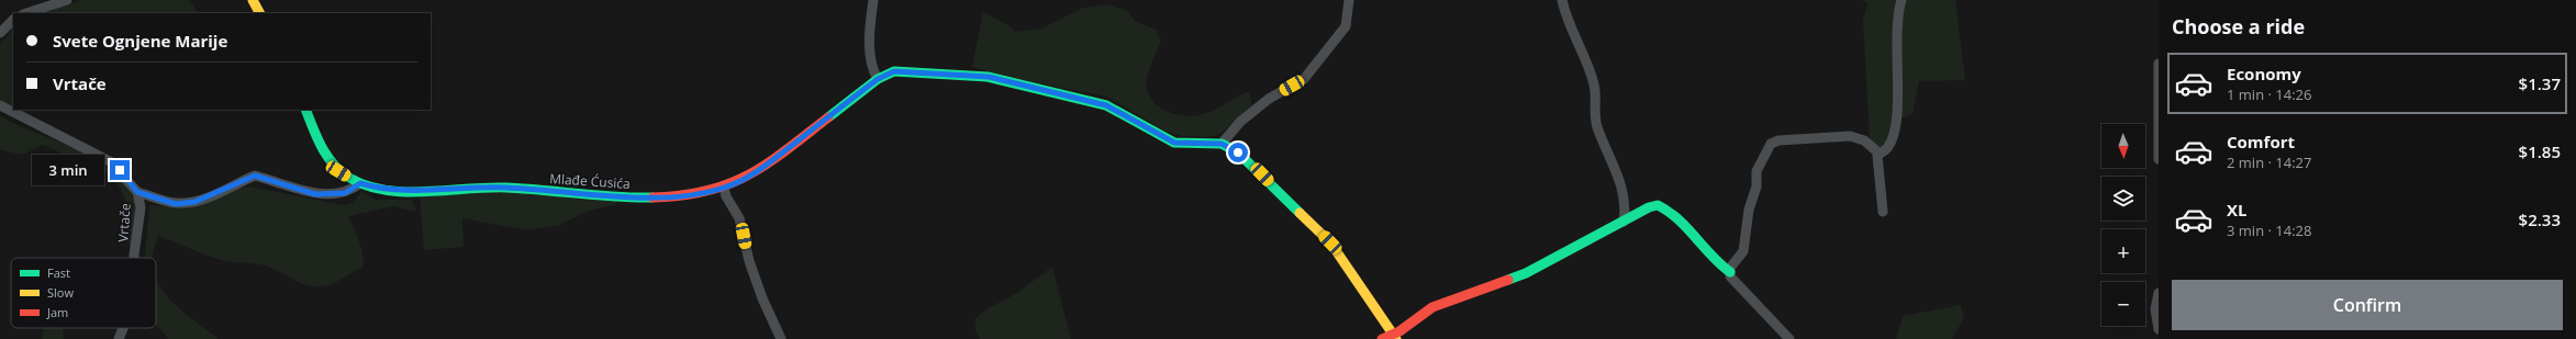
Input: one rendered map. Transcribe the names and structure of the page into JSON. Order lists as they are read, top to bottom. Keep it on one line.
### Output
{"streets":{"street":["Mlađe Ćusića","Vrtače"]},"legend":["Fast","Slow","Jam"],"north":"bottom","page":{"heading":"Choose a ride","banner":["Svete Ognjene Marije","Vrtače"],"list":[{"name":"Economy","note":"1 min · 14:26","value":"$1.37"},{"name":"Comfort","note":"2 min · 14:27","value":"$1.85"},{"name":"XL","note":"3 min · 14:28","value":"$2.33"}],"map_buttons":["+","−"],"bubble":"3 min","buttons":"Confirm"}}
